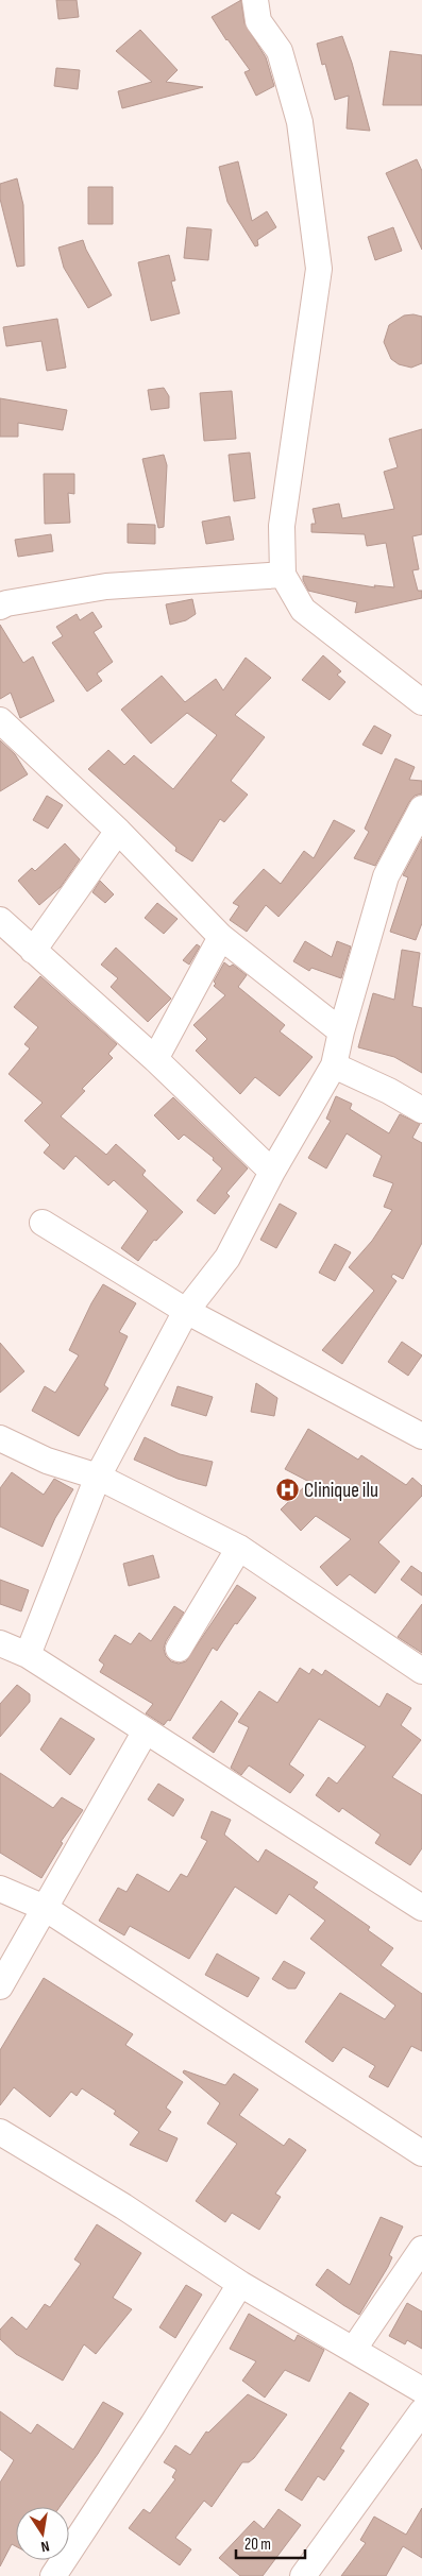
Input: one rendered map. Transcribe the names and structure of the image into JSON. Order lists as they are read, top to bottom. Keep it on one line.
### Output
{"places":{"hospital":["Clinique ilu"]},"scale_bar":"20 m","north":"bottom"}
